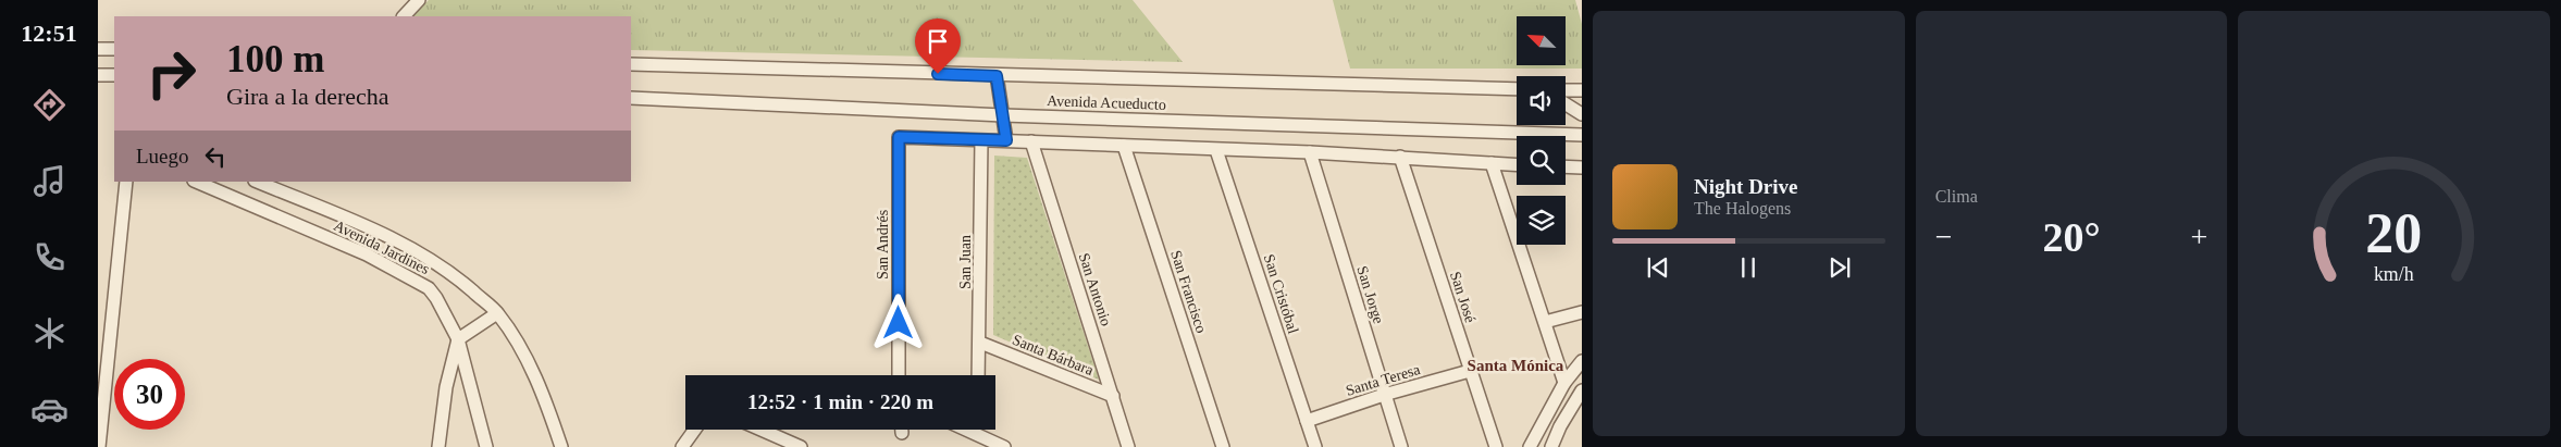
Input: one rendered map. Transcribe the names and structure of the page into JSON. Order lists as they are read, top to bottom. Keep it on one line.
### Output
{"streets":{"street":["Avenida Acueducto","San Andrés","Avenida Jardines","San Juan","San Antonio","San Francisco","San Cristóbal","San Jorge","San José","Santa Bárbara","Santa Teresa"]},"crossings":[["San Andrés","San Juan"],["San Juan","Santa Bárbara"],["San Antonio","Santa Bárbara"],["San Cristóbal","Santa Teresa"],["San Jorge","Santa Teresa"],["San José","Santa Teresa"]],"districts":["Santa Mónica"],"north":"top left","page":{"tabs":"12:51","tile":"Clima","turn":["100 m","Gira a la derecha"],"then":"Luego","song":["Night Drive","The Halogens"],"heat":["−","20°","+"],"limit":"30","trip":"12:52 · 1 min · 220 m","gauge":["20","km/h"]}}
